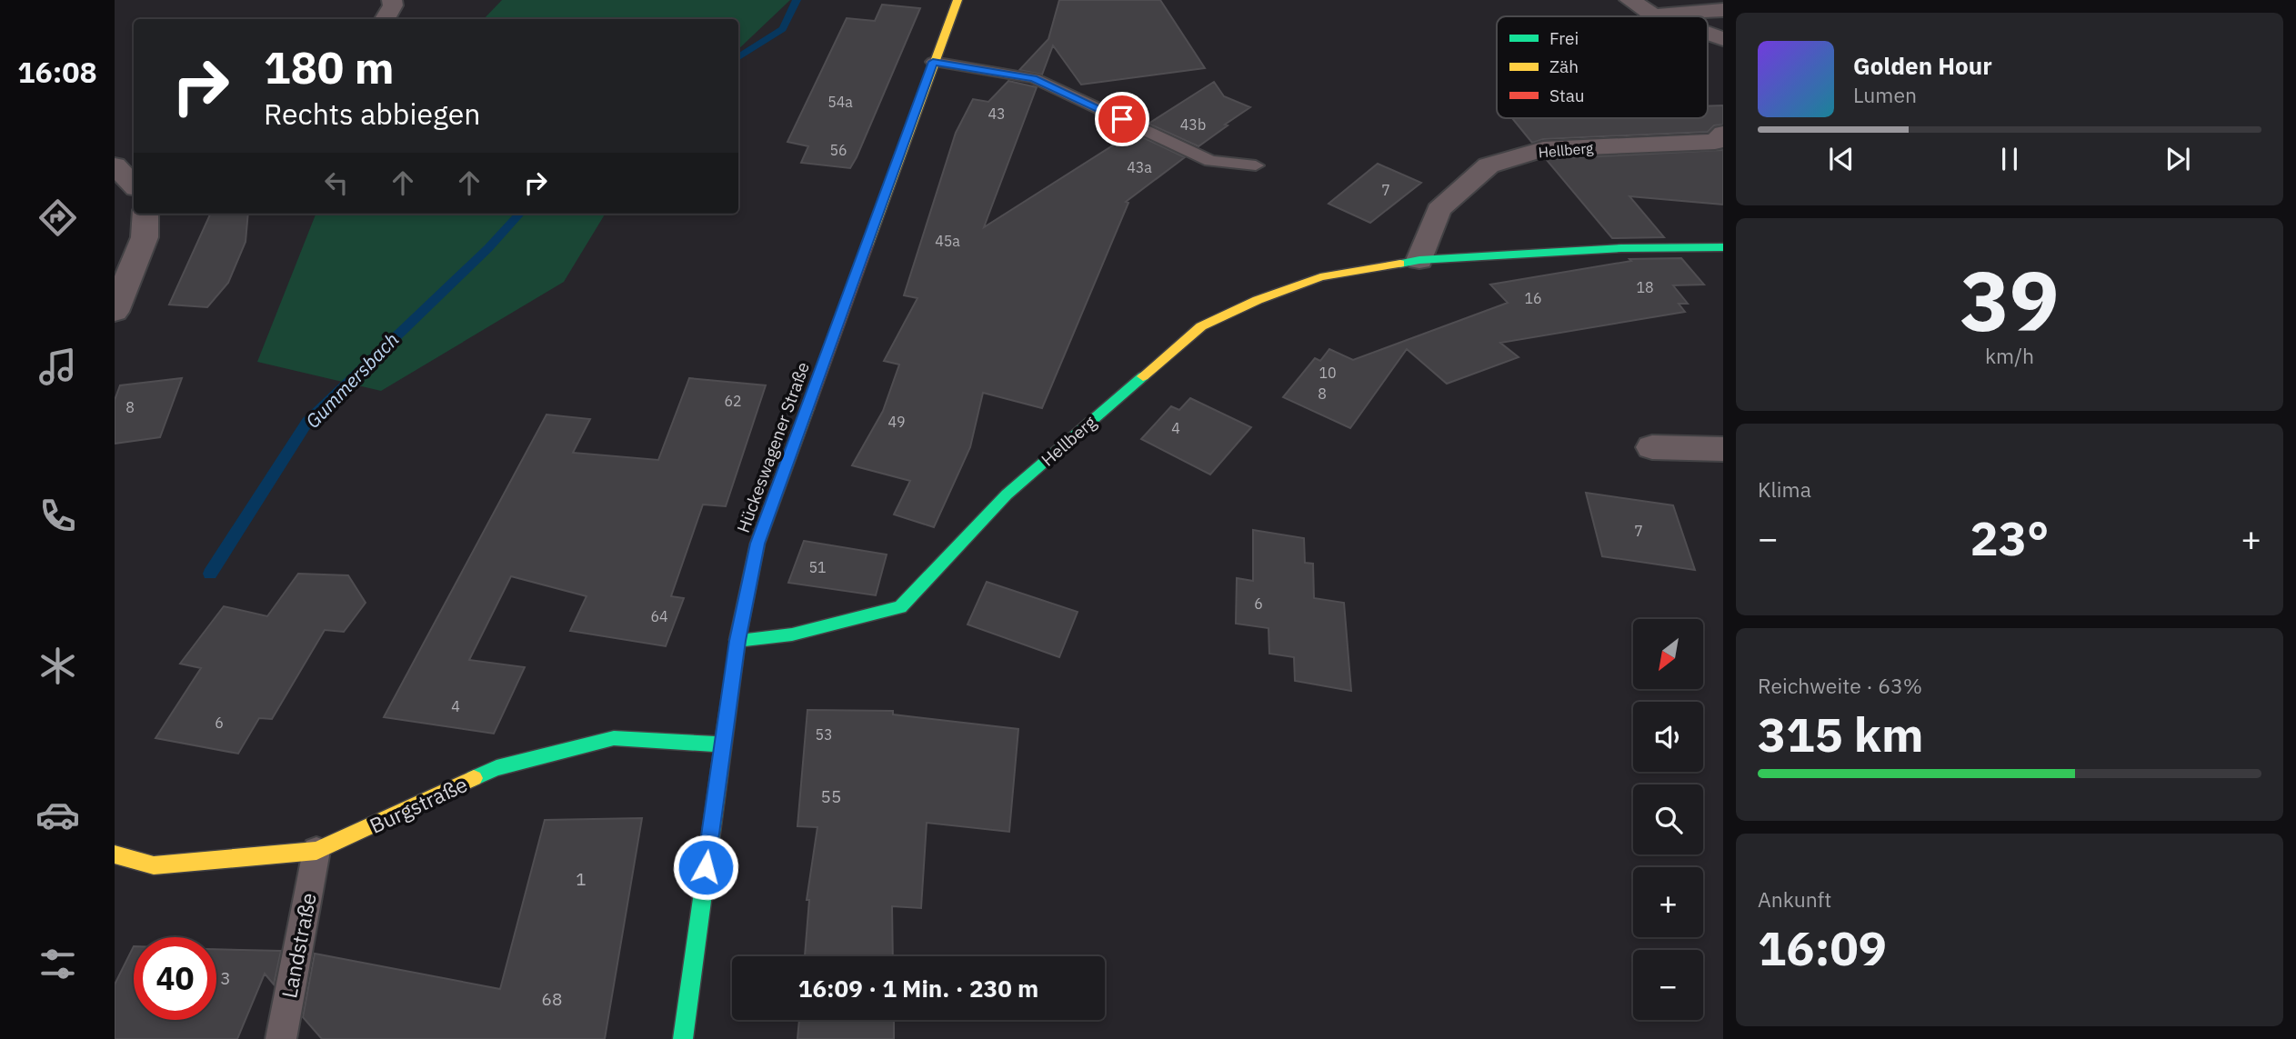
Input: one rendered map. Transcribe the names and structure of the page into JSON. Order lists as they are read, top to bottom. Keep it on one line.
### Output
{"streets":{"street":["Hellberg","Hückeswagener Straße","Burgstraße"],"lane":["Landstraße"]},"crossings":[["Hellberg","Hückeswagener Straße"],["Hückeswagener Straße","Burgstraße"],["Burgstraße","Landstraße"]],"water":["Gummersbach"],"house_numbers":["54a","43","43b","56","43a","7","45a","18","16","10","8","62","8","49","4","7","51","6","64","4","6","53","55","1","3","68"],"legend":["Frei","Zäh","Stau"],"north":"bottom left","page":{"tabs":"16:08","turn":["180 m","Rechts abbiegen"],"song":["Golden Hour","Lumen"],"tile":[["39","km/h"],"Klima",["Reichweite · 63%","315 km"],["Ankunft","16:09"]],"heat":["−","23°","+"],"map_buttons":["+","−"],"limit":"40","trip":"16:09 · 1 Min. · 230 m"}}
